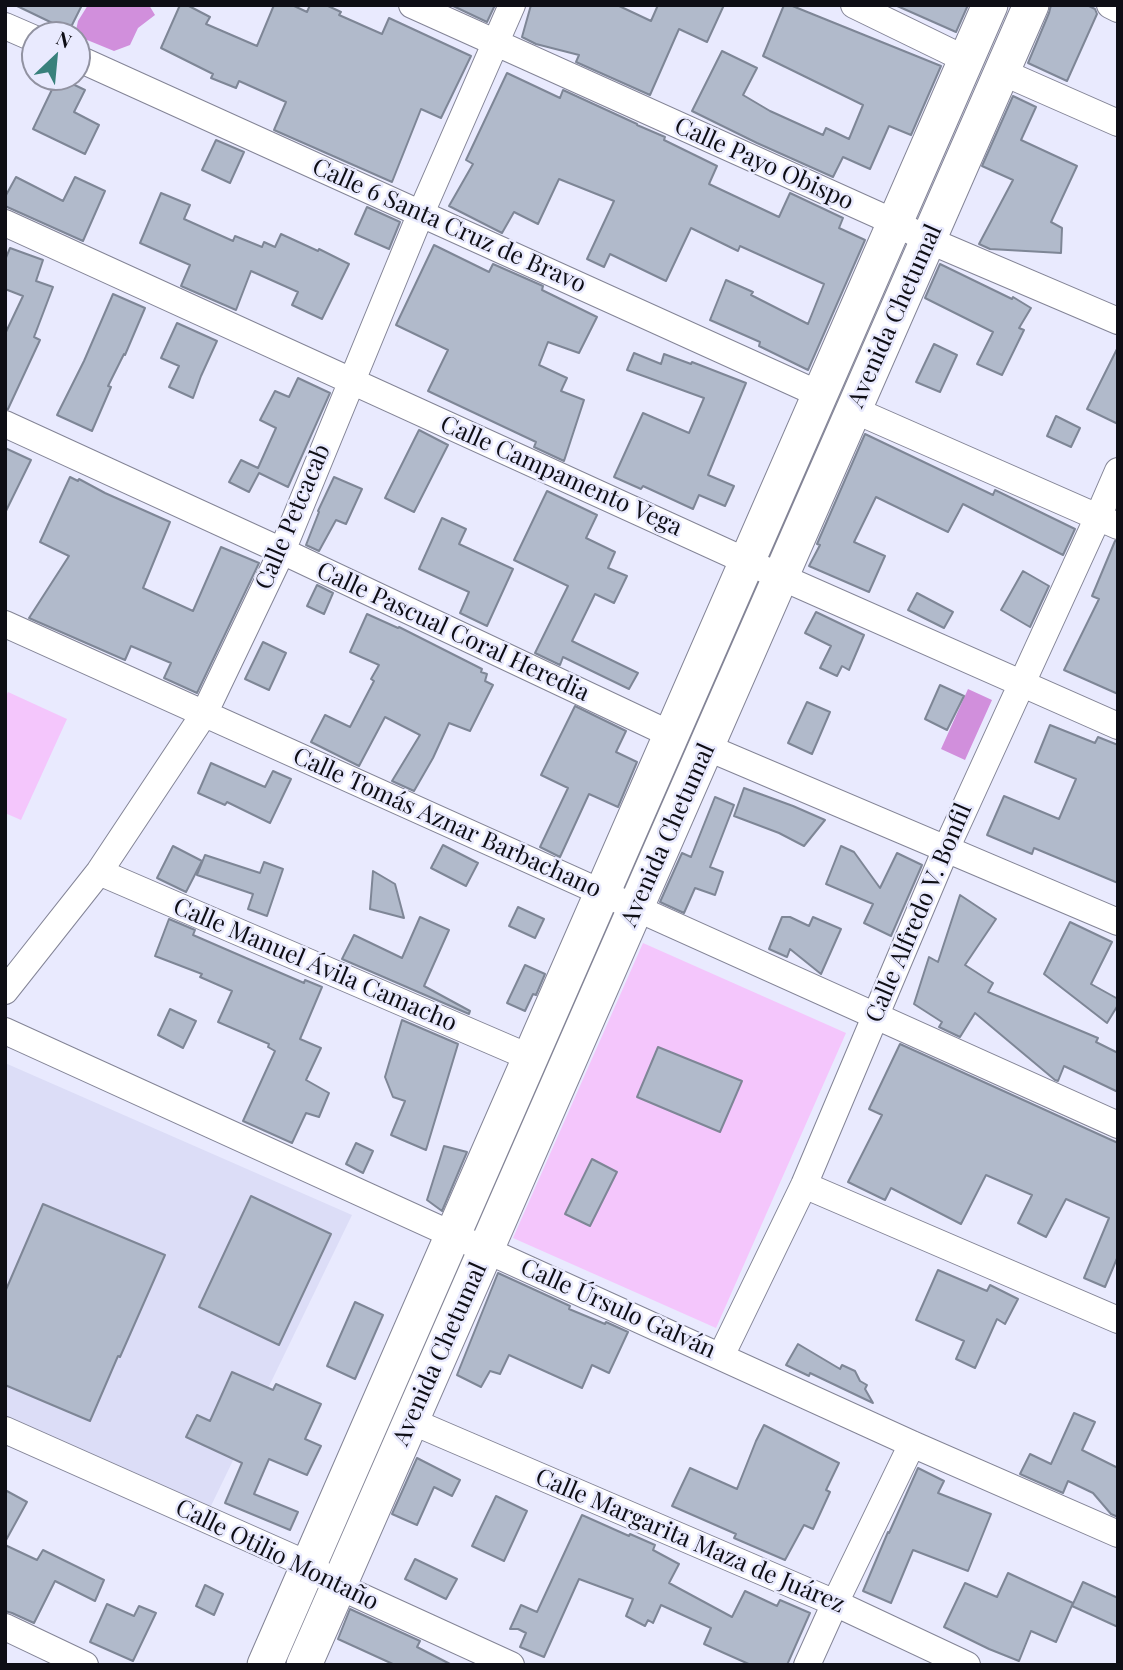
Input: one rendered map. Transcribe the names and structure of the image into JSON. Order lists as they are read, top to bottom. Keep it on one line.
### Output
{"streets":{"main road":["Avenida Chetumal"],"street":["Calle Payo Obispo","Calle 6 Santa Cruz de Bravo","Calle Campamento Vega","Calle Petcacab","Calle Pascual Coral Heredia","Calle Tomás Aznar Barbachano","Calle Alfredo V. Bonfil","Calle Manuel Ávila Camacho","Calle Úrsulo Galván","Calle Margarita Maza de Juárez","Calle Otilio Montaño"]},"crossings":[["Calle Payo Obispo","Avenida Chetumal"],["Calle Payo Obispo","Calle Petcacab"],["Calle 6 Santa Cruz de Bravo","Avenida Chetumal"],["Calle 6 Santa Cruz de Bravo","Calle Petcacab"],["Avenida Chetumal","Calle Campamento Vega"],["Avenida Chetumal","Calle Pascual Coral Heredia"],["Avenida Chetumal","Calle Tomás Aznar Barbachano"],["Avenida Chetumal","Calle Manuel Ávila Camacho"],["Avenida Chetumal","Calle Úrsulo Galván"],["Avenida Chetumal","Calle Margarita Maza de Juárez"],["Avenida Chetumal","Calle Otilio Montaño"],["Calle Campamento Vega","Calle Petcacab"],["Calle Campamento Vega","Calle Alfredo V. Bonfil"],["Calle Petcacab","Calle Pascual Coral Heredia"],["Calle Petcacab","Calle Tomás Aznar Barbachano"],["Calle Petcacab","Calle Manuel Ávila Camacho"],["Calle Tomás Aznar Barbachano","Calle Alfredo V. Bonfil"],["Calle Alfredo V. Bonfil","Calle Úrsulo Galván"]],"north":"top right"}
